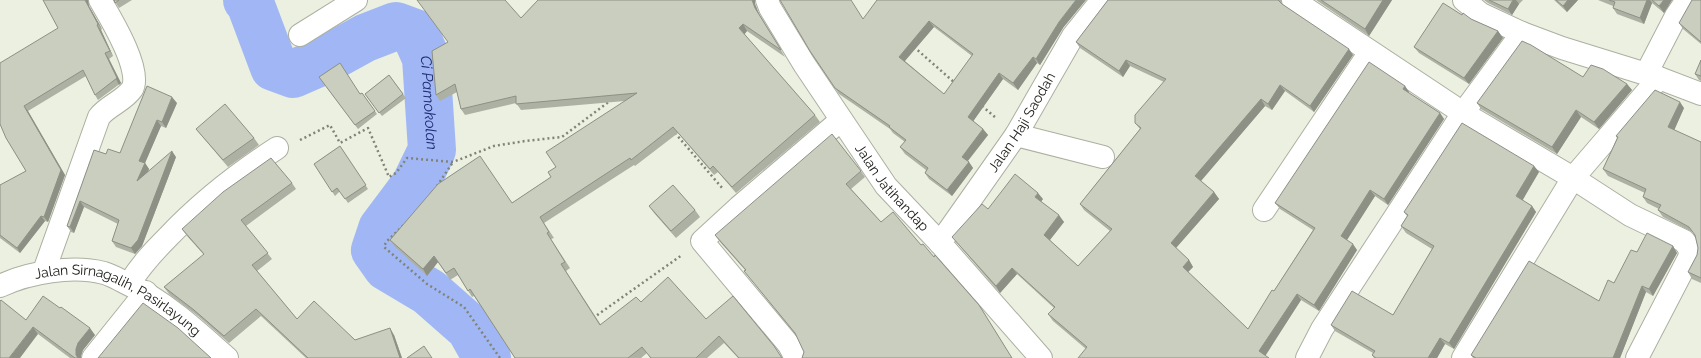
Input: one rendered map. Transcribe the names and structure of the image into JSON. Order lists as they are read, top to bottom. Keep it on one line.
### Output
{"streets":{"street":["Jalan Haji Saodah","Jalan Jatihandap","Jalan Sirnagalih, Pasirlayung"]},"crossings":[["Jalan Haji Saodah","Jalan Jatihandap"]],"water":["Ci Pamokolan"]}
